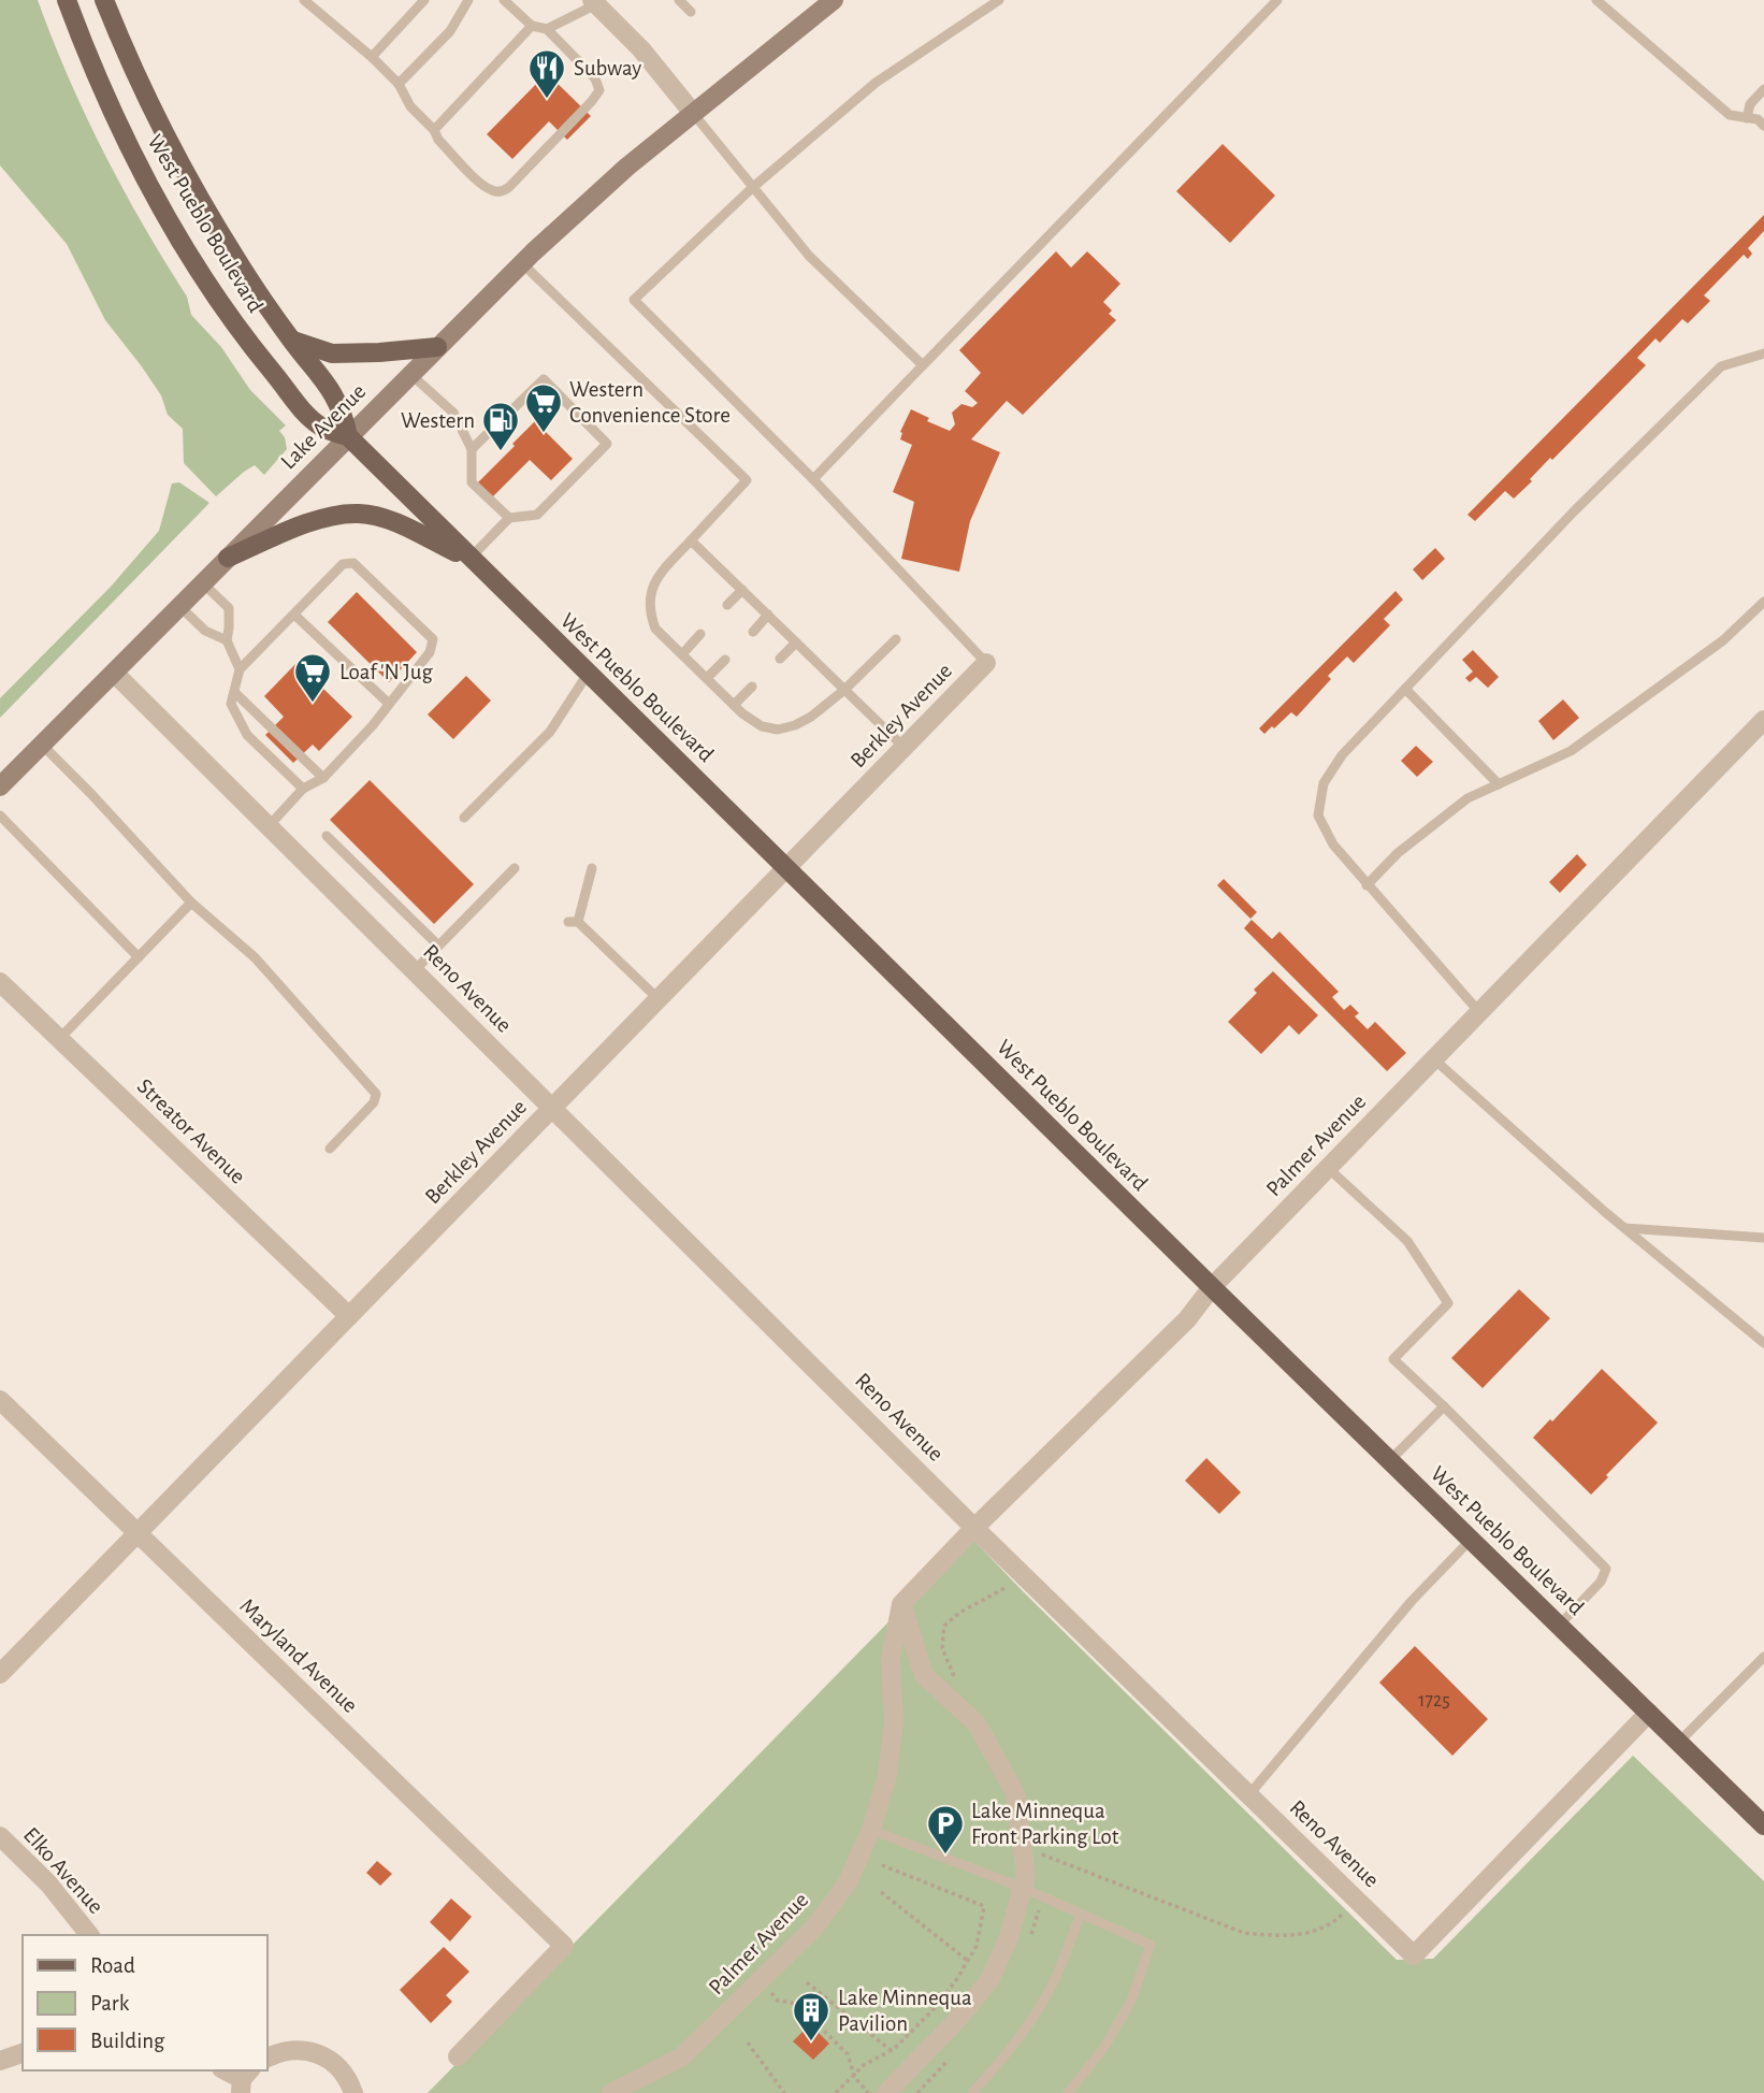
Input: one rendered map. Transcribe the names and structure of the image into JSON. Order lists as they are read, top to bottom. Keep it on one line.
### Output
{"streets":{"main road":["West Pueblo Boulevard"],"street":["Lake Avenue","Berkley Avenue","Reno Avenue","Streator Avenue","Palmer Avenue","Maryland Avenue","Elko Avenue"]},"crossings":[["West Pueblo Boulevard","Lake Avenue"],["West Pueblo Boulevard","Berkley Avenue"],["West Pueblo Boulevard","Reno Avenue"],["West Pueblo Boulevard","Palmer Avenue"],["Lake Avenue","Reno Avenue"],["Berkley Avenue","Reno Avenue"],["Berkley Avenue","Streator Avenue"],["Berkley Avenue","Maryland Avenue"],["Reno Avenue","Palmer Avenue"]],"places":{"restaurant":["Subway"],"supermarket":["Western Convenience Store","Loaf 'N Jug"],"fuel station":["Western"],"parking":["Lake Minnequa Front Parking Lot"],"building":["Lake Minnequa Pavilion"]},"house_numbers":["1725"],"legend":["Road","Park","Building"]}
